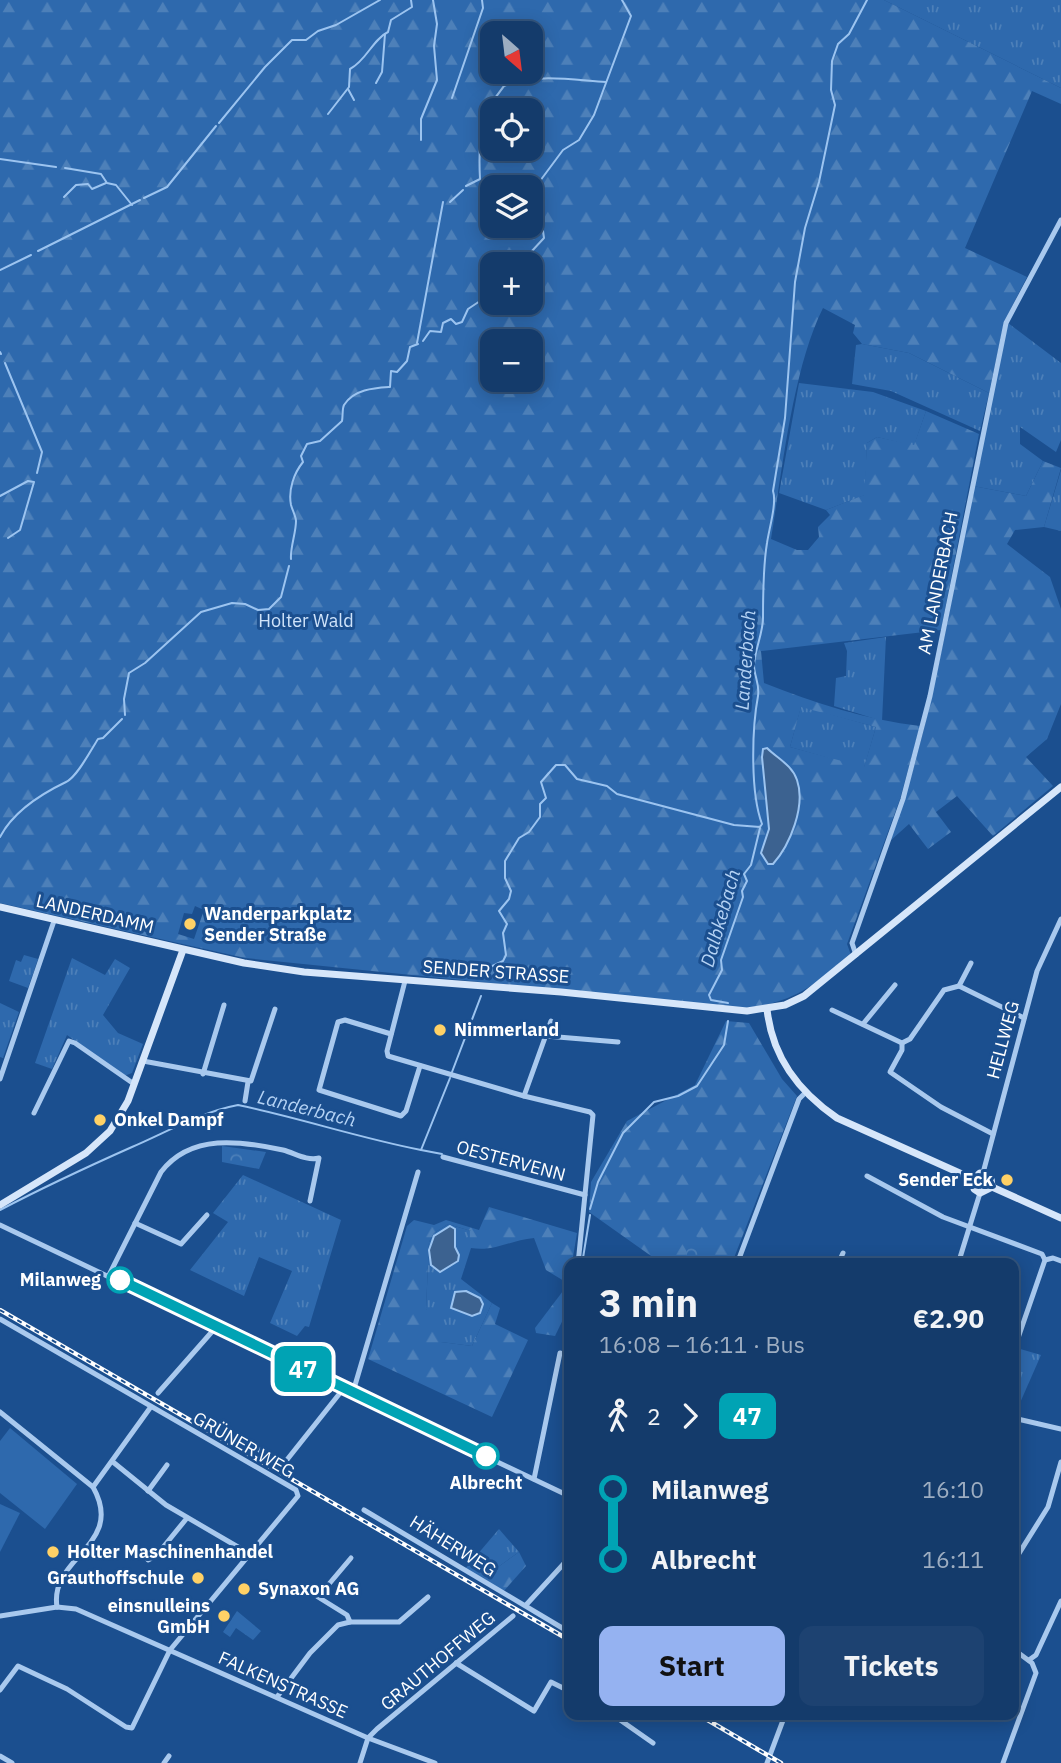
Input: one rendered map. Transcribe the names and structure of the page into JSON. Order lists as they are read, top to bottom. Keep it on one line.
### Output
{"streets":{"main road":["LANDERDAMM","SENDER STRASSE"],"street":["AM LANDERBACH","HELLWEG","OESTERVENN","GRÜNER WEG","HÄHERWEG","GRAUTHOFFWEG","FALKENSTRASSE"]},"crossings":[["AM LANDERBACH","SENDER STRASSE"],["LANDERDAMM","SENDER STRASSE"],["GRÜNER WEG","FALKENSTRASSE"],["GRAUTHOFFWEG","FALKENSTRASSE"]],"water":["Landerbach","Dalbkebach"],"parks":["Holter Wald"],"places":["Wanderparkplatz Sender Straße","Nimmerland","Onkel Dampf","Sender Eck","Milanweg","Albrecht","Holter Maschinenhandel","Grauthoffschule","Synaxon AG","einsnulleins GmbH"],"lines":["bus line 47"],"north":"bottom right","page":{"on_map":"47","map_buttons":["+","−"],"heading":["3 min","16:08 – 16:11 · Bus","€2.90"],"legs":["2","47"],"list":[{"name":"Milanweg","value":"16:10"},{"name":"Albrecht","value":"16:11"}],"buttons":["Start","Tickets"]}}
